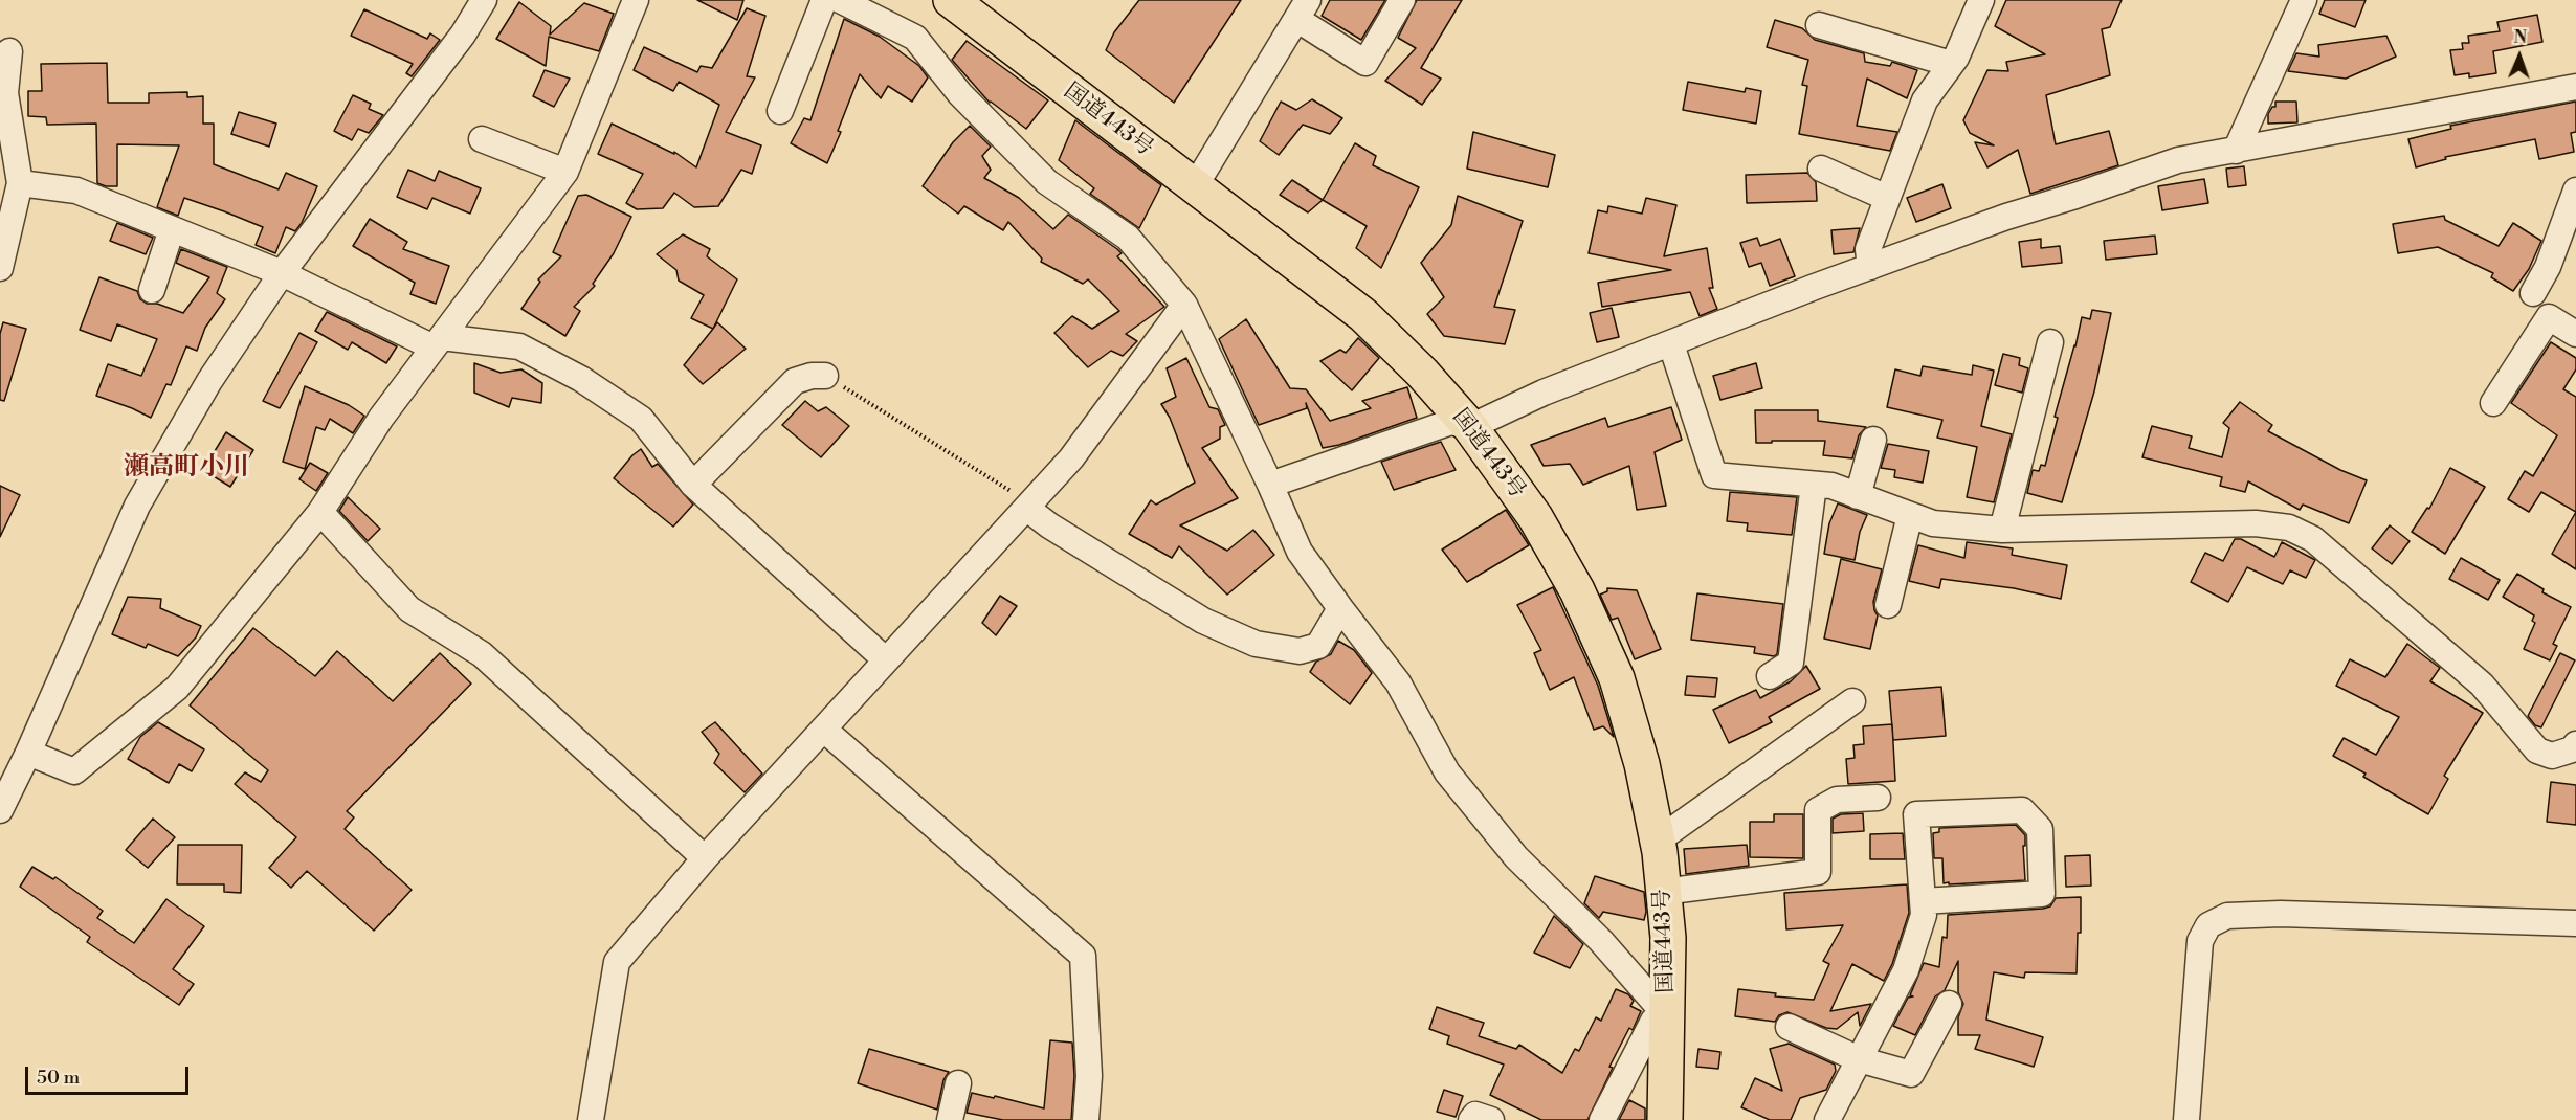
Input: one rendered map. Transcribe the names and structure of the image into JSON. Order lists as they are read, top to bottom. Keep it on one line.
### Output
{"streets":{"highway":["国道443号"]},"districts":["瀬高町小川"],"scale_bar":"50 m","north":"top"}
